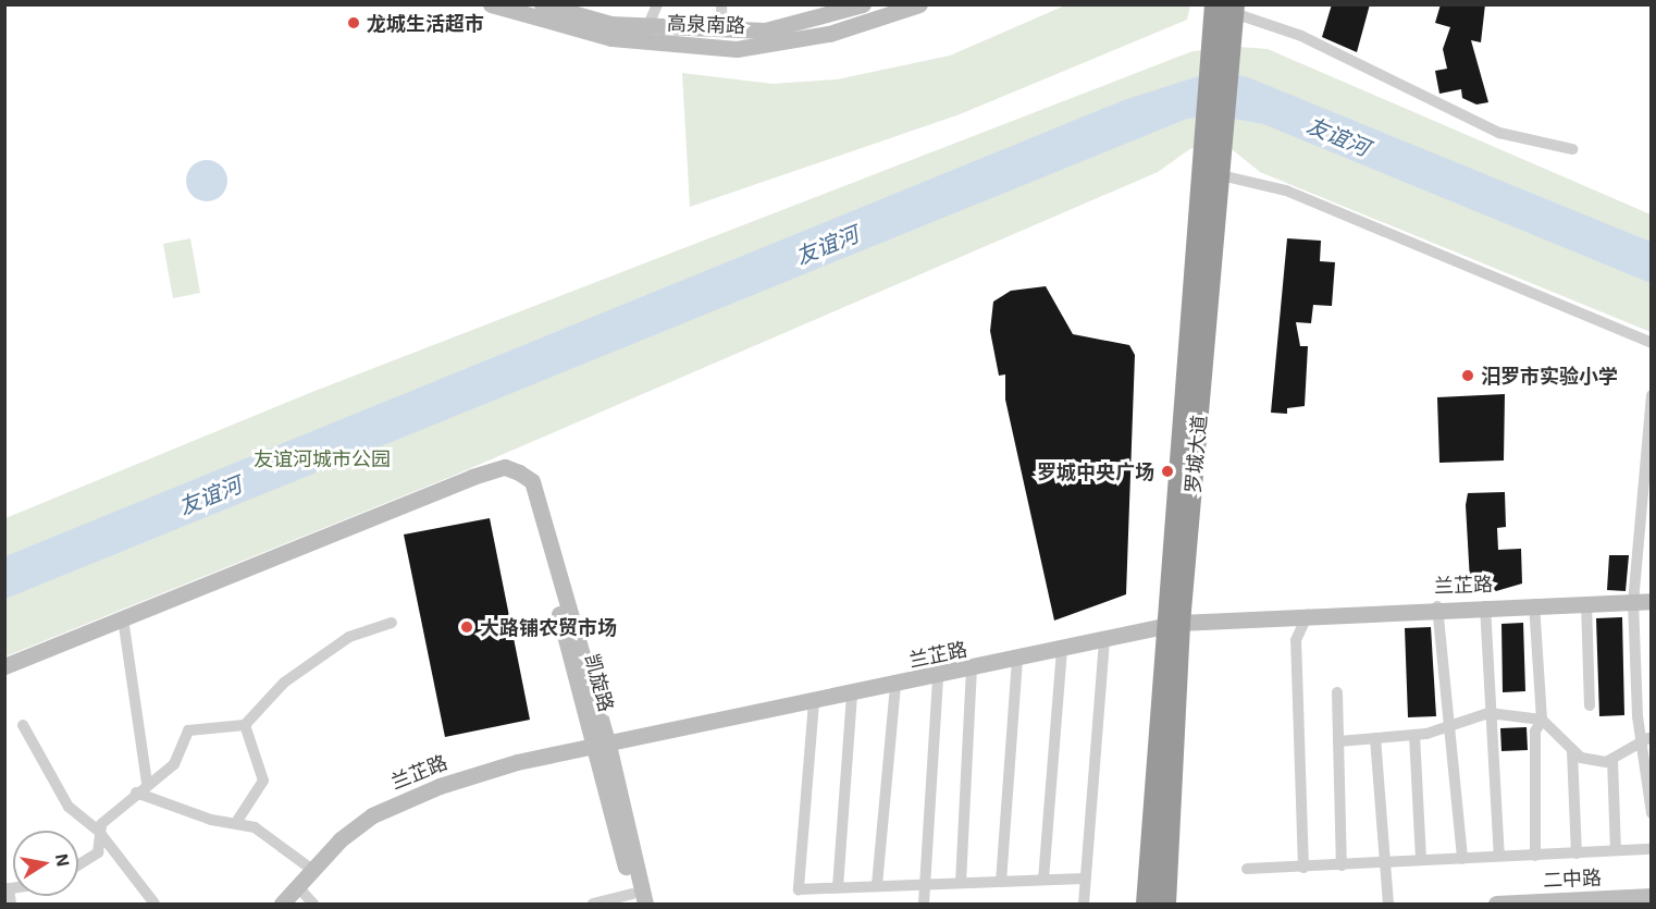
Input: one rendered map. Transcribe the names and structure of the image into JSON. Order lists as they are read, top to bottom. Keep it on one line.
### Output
{"streets":{"highway":["罗城大道"],"street":["高泉南路","兰芷路","凯旋路","二中路"]},"crossings":[["罗城大道","兰芷路"],["兰芷路","凯旋路"]],"water":["友谊河"],"parks":["友谊河城市公园"],"places":["龙城生活超市","汨罗市实验小学","罗城中央广场","大路铺农贸市场"],"north":"right"}
